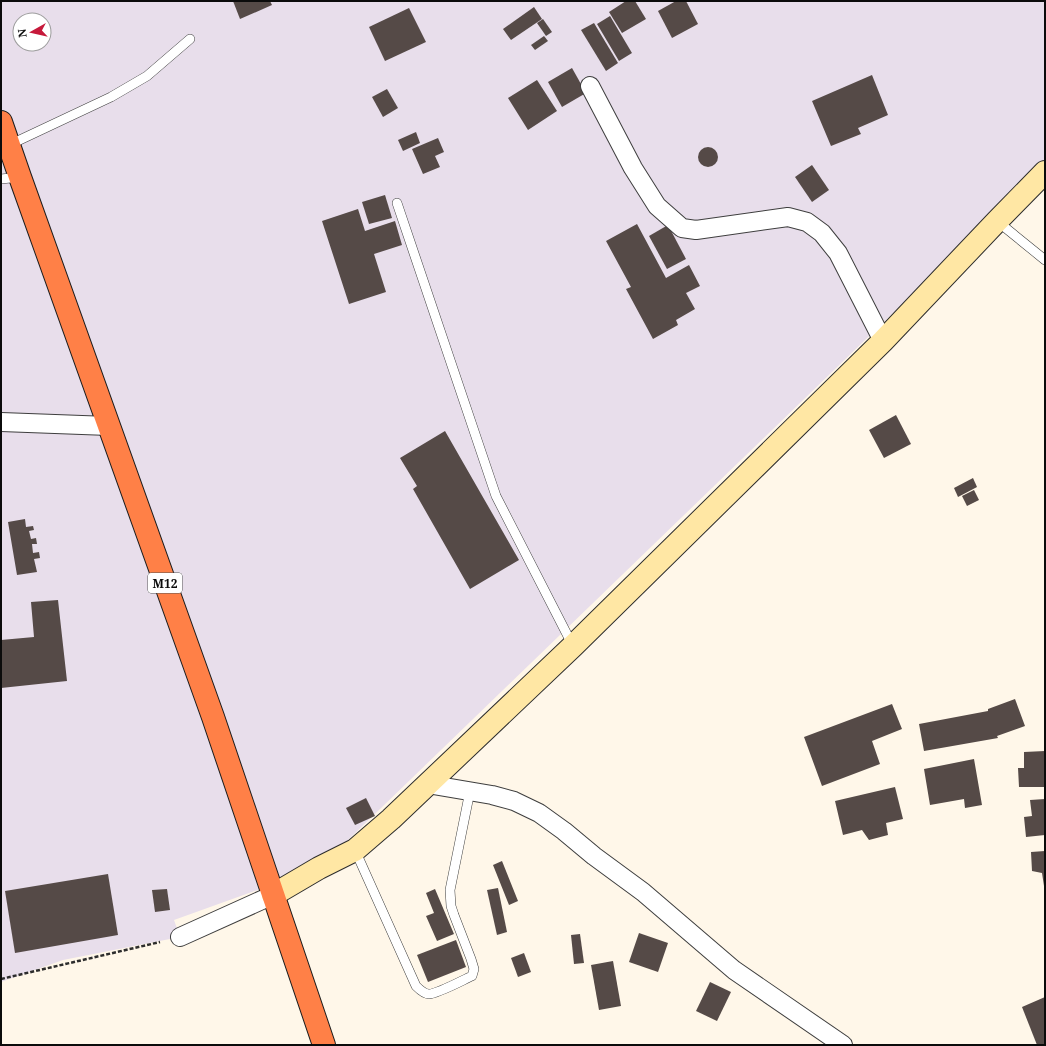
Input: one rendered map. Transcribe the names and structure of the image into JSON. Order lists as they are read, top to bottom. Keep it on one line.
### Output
{"streets":{"highway":["M12"]},"north":"left"}
